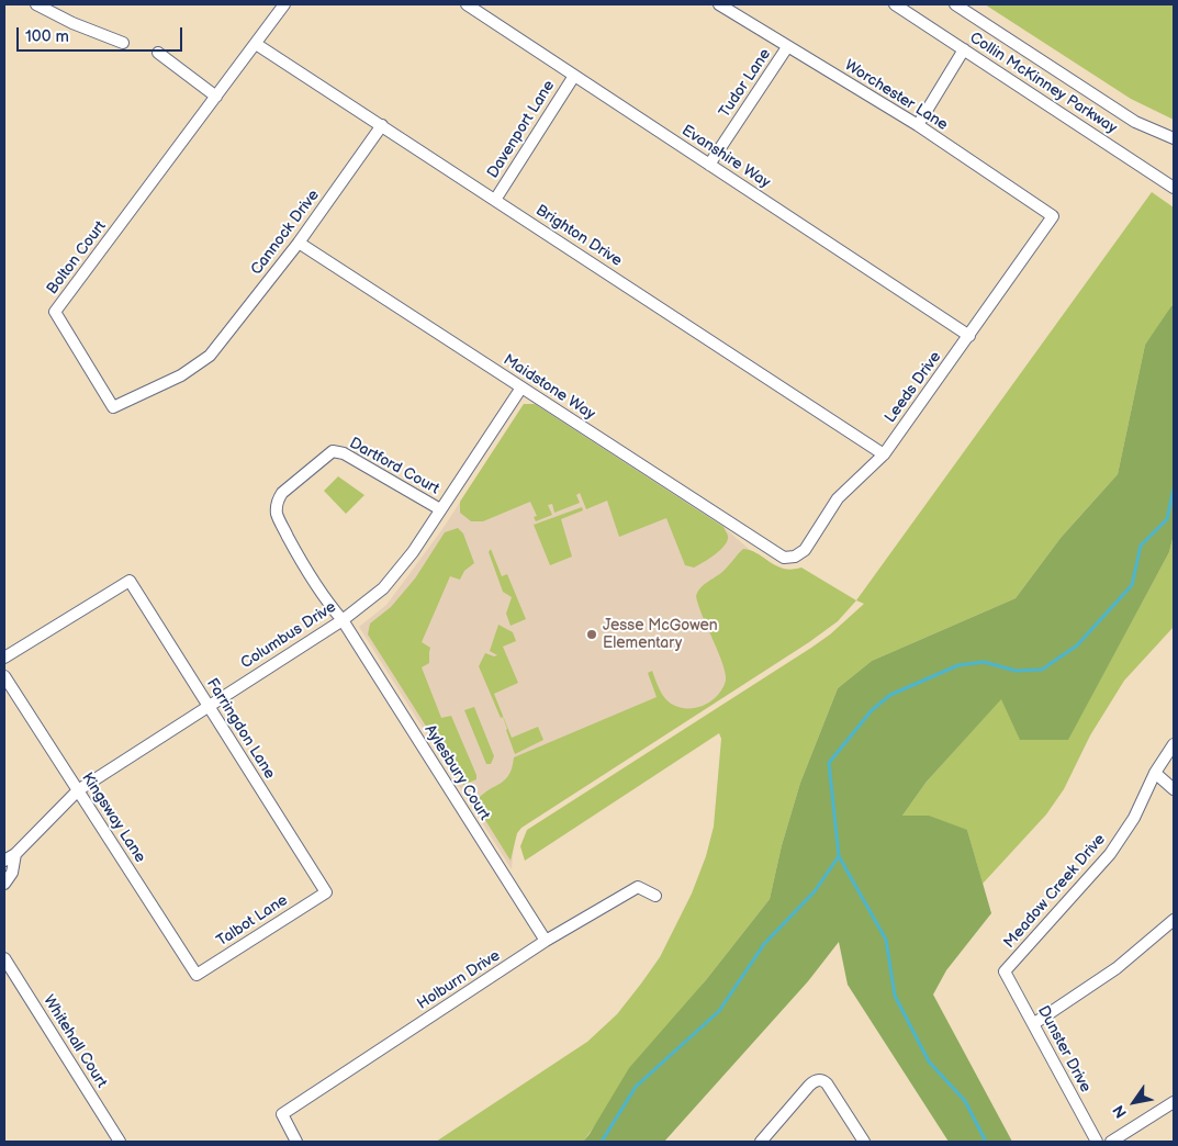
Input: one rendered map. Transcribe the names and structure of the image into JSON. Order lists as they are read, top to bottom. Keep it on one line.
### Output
{"streets":{"street":["Tudor Lane","Collin McKinney Parkway","Worchester Lane","Davenport Lane","Evanshire Way","Cannock Drive","Brighton Drive","Bolton Court","Maidstone Way","Leeds Drive","Dartford Court","Columbus Drive","Farringdon Lane","Aylesbury Court","Kingsway Lane","Meadow Creek Drive","Talbot Lane","Holburn Drive","Whitehall Court","Dunster Drive"]},"crossings":[["Tudor Lane","Worchester Lane"],["Tudor Lane","Evanshire Way"],["Worchester Lane","Leeds Drive"],["Davenport Lane","Evanshire Way"],["Davenport Lane","Brighton Drive"],["Evanshire Way","Leeds Drive"],["Cannock Drive","Brighton Drive"],["Cannock Drive","Bolton Court"],["Cannock Drive","Maidstone Way"],["Brighton Drive","Bolton Court"],["Brighton Drive","Leeds Drive"],["Maidstone Way","Leeds Drive"],["Maidstone Way","Columbus Drive"],["Dartford Court","Columbus Drive"],["Dartford Court","Aylesbury Court"],["Columbus Drive","Farringdon Lane"],["Columbus Drive","Aylesbury Court"],["Columbus Drive","Kingsway Lane"],["Farringdon Lane","Talbot Lane"],["Aylesbury Court","Holburn Drive"],["Kingsway Lane","Talbot Lane"],["Meadow Creek Drive","Dunster Drive"]],"places":["Jesse McGowen Elementary"],"scale_bar":"100 m","north":"bottom left"}
